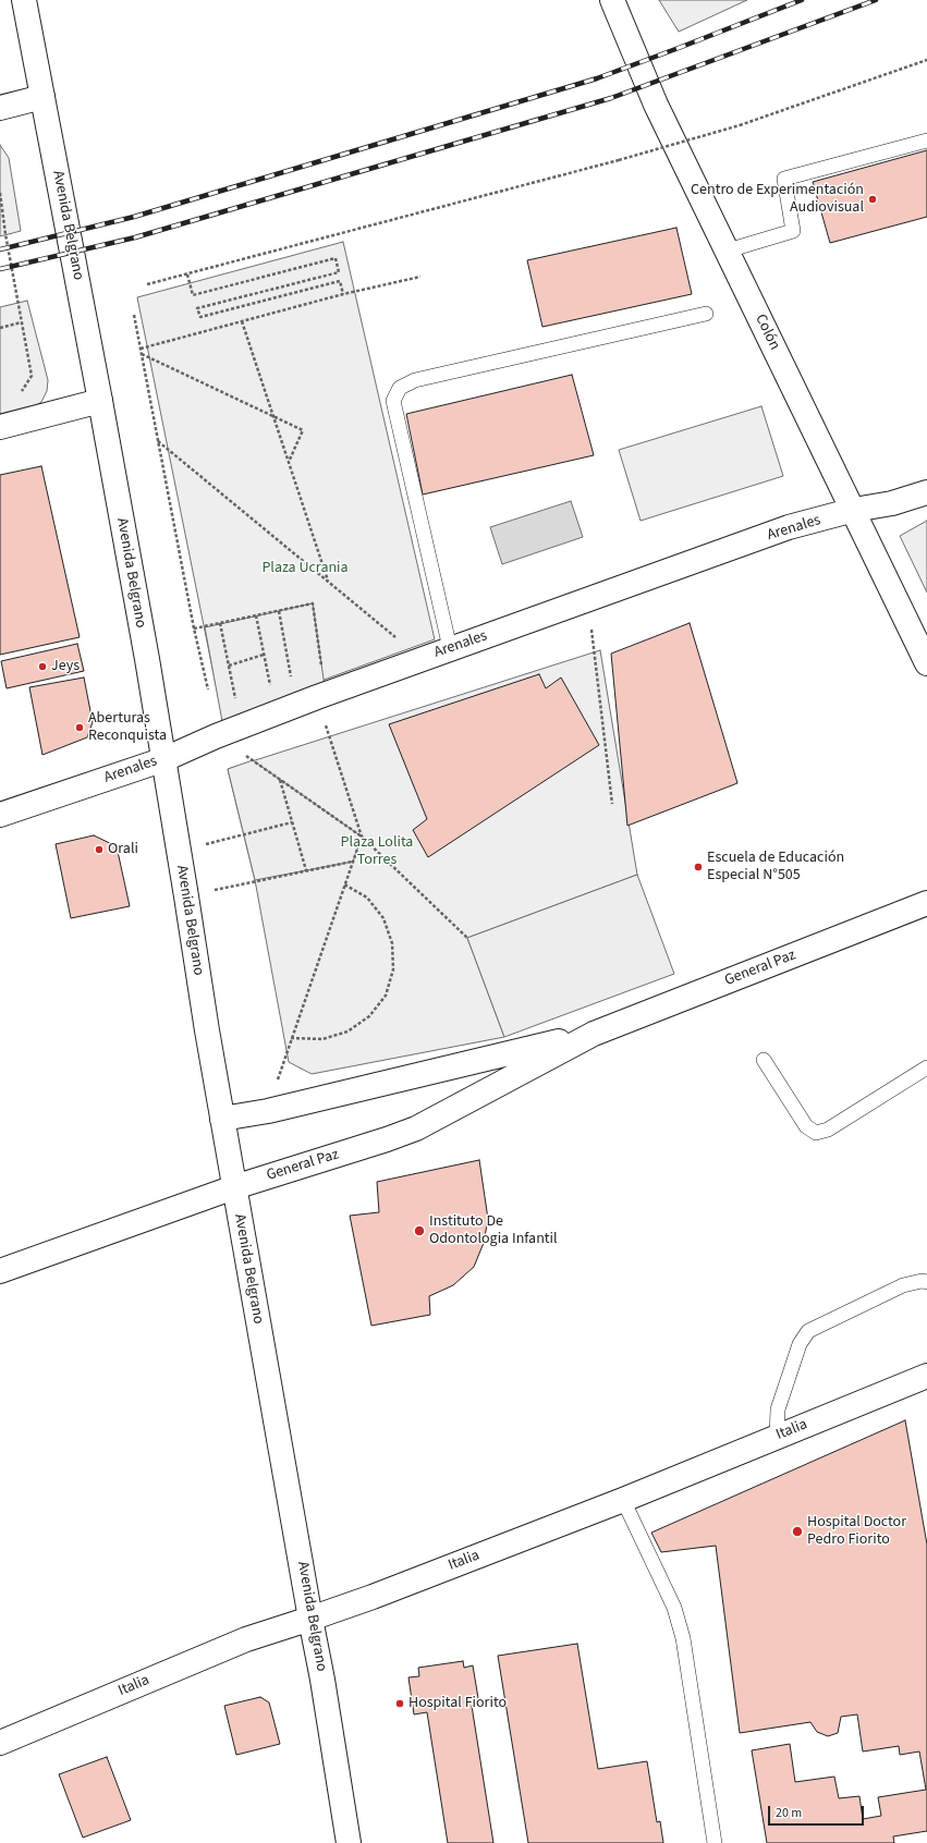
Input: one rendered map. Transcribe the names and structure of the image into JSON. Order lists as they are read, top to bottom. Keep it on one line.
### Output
{"streets":{"street":["Avenida Belgrano","Colón","Arenales","General Paz","Italia"]},"crossings":[["Avenida Belgrano","Arenales"],["Avenida Belgrano","General Paz"],["Avenida Belgrano","Italia"],["Colón","Arenales"]],"parks":["Plaza Ucrania","Plaza Lolita Torres"],"places":["Centro de Experimentación Audiovisual","Jeys","Aberturas Reconquista","Orali","Escuela de Educación Especial N°505","Instituto De Odontologia Infantil","Hospital Doctor Pedro Fiorito","Hospital Fiorito"],"scale_bar":"20 m"}
